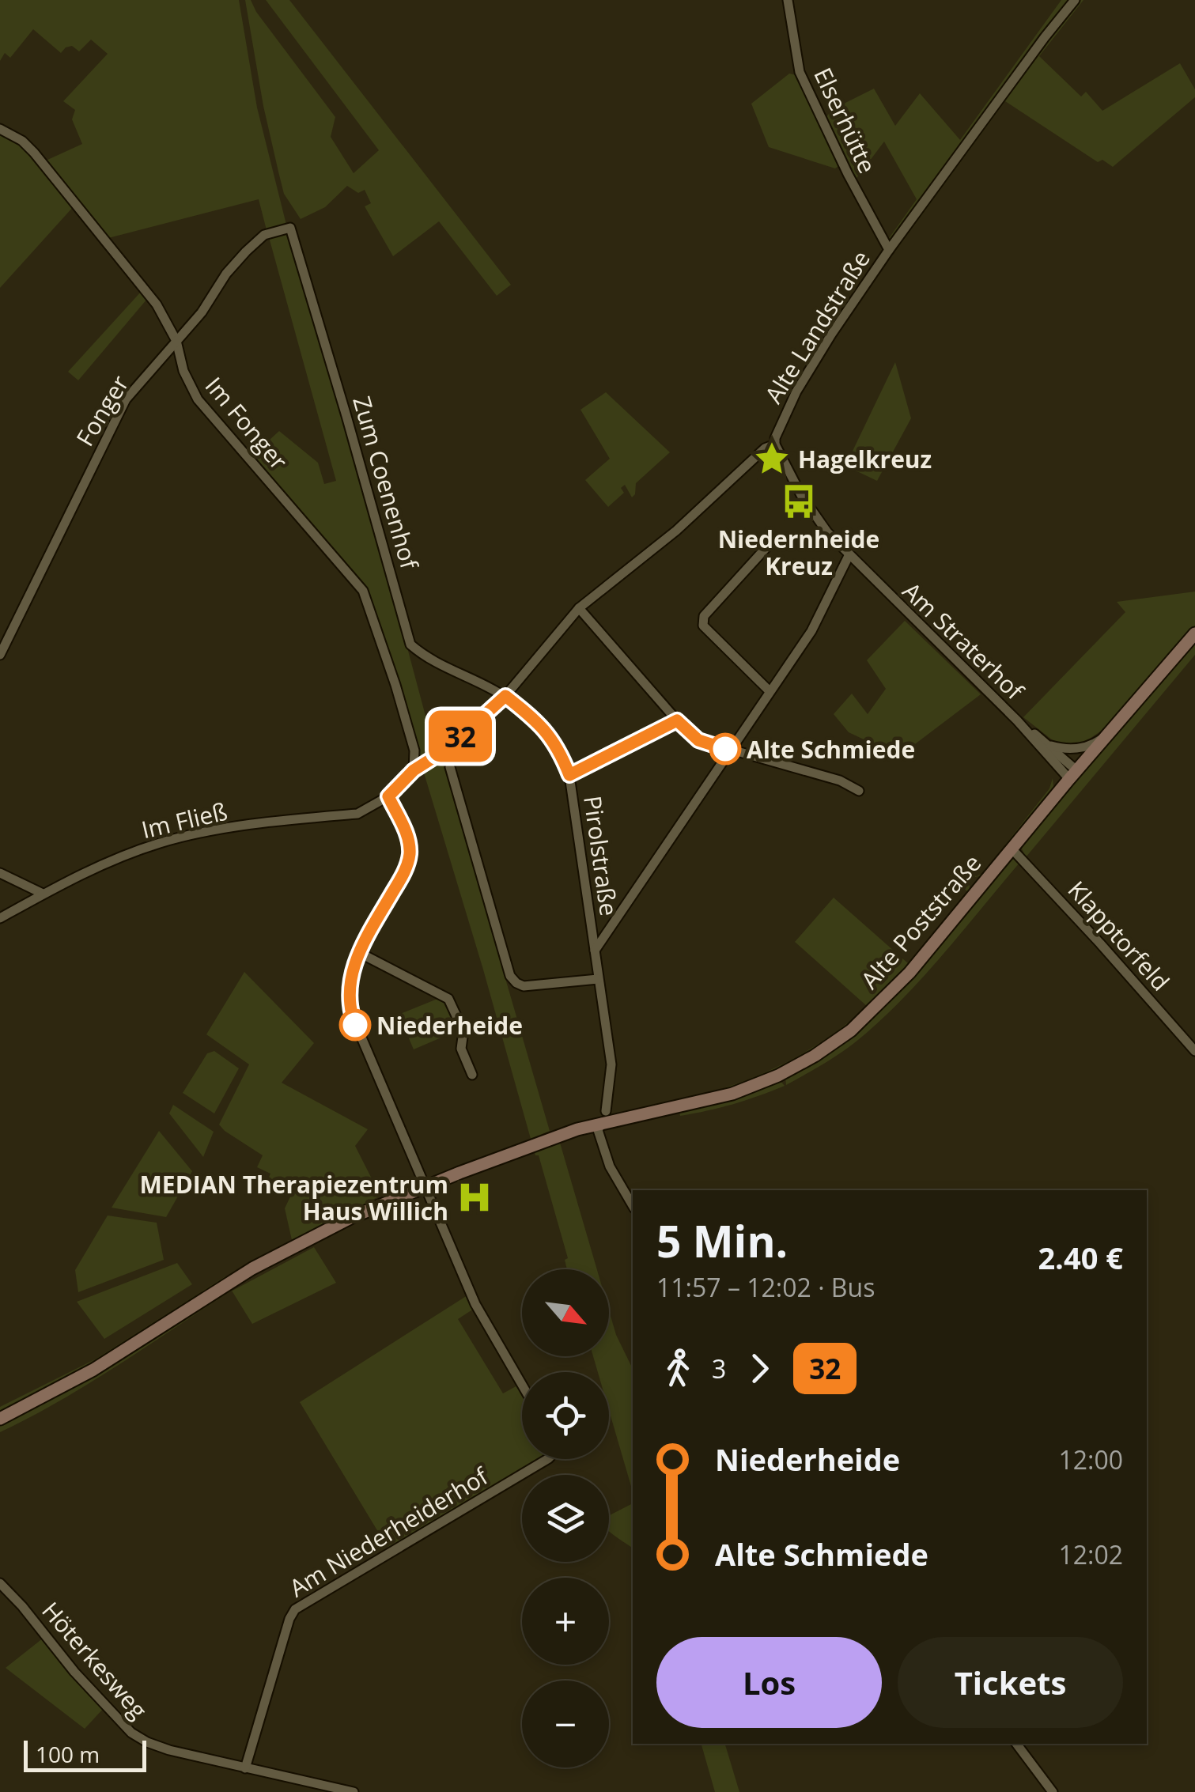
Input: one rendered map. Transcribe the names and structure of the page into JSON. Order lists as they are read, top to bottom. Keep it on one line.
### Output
{"streets":{"street":["Elserhütte","Alte Landstraße","Fonger","Im Fonger","Zum Coenenhof","Am Straterhof","Im Fließ","Pirolstraße","Alte Poststraße","Klapptorfeld","Am Niederheiderhof","Höterkesweg"]},"crossings":[["Elserhütte","Alte Landstraße"],["Fonger","Im Fonger"],["Fonger","Zum Coenenhof"],["Zum Coenenhof","Pirolstraße"],["Am Straterhof","Alte Poststraße"],["Alte Poststraße","Klapptorfeld"],["Am Niederheiderhof","Höterkesweg"]],"places":{"place":["Hagelkreuz"],"bus stop":["Niedernheide Kreuz"],"other":["Alte Schmiede","Niederheide"],"hospital":["MEDIAN Therapiezentrum Haus Willich"]},"lines":["bus line 32"],"scale_bar":"100 m","north":"bottom right","page":{"on_map":"32","heading":["5 Min.","11:57 – 12:02 · Bus","2.40 €"],"map_buttons":["+","−"],"legs":["3","32"],"list":[{"name":"Niederheide","value":"12:00"},{"name":"Alte Schmiede","value":"12:02"}],"buttons":["Los","Tickets"],"scale":"100 m"}}
